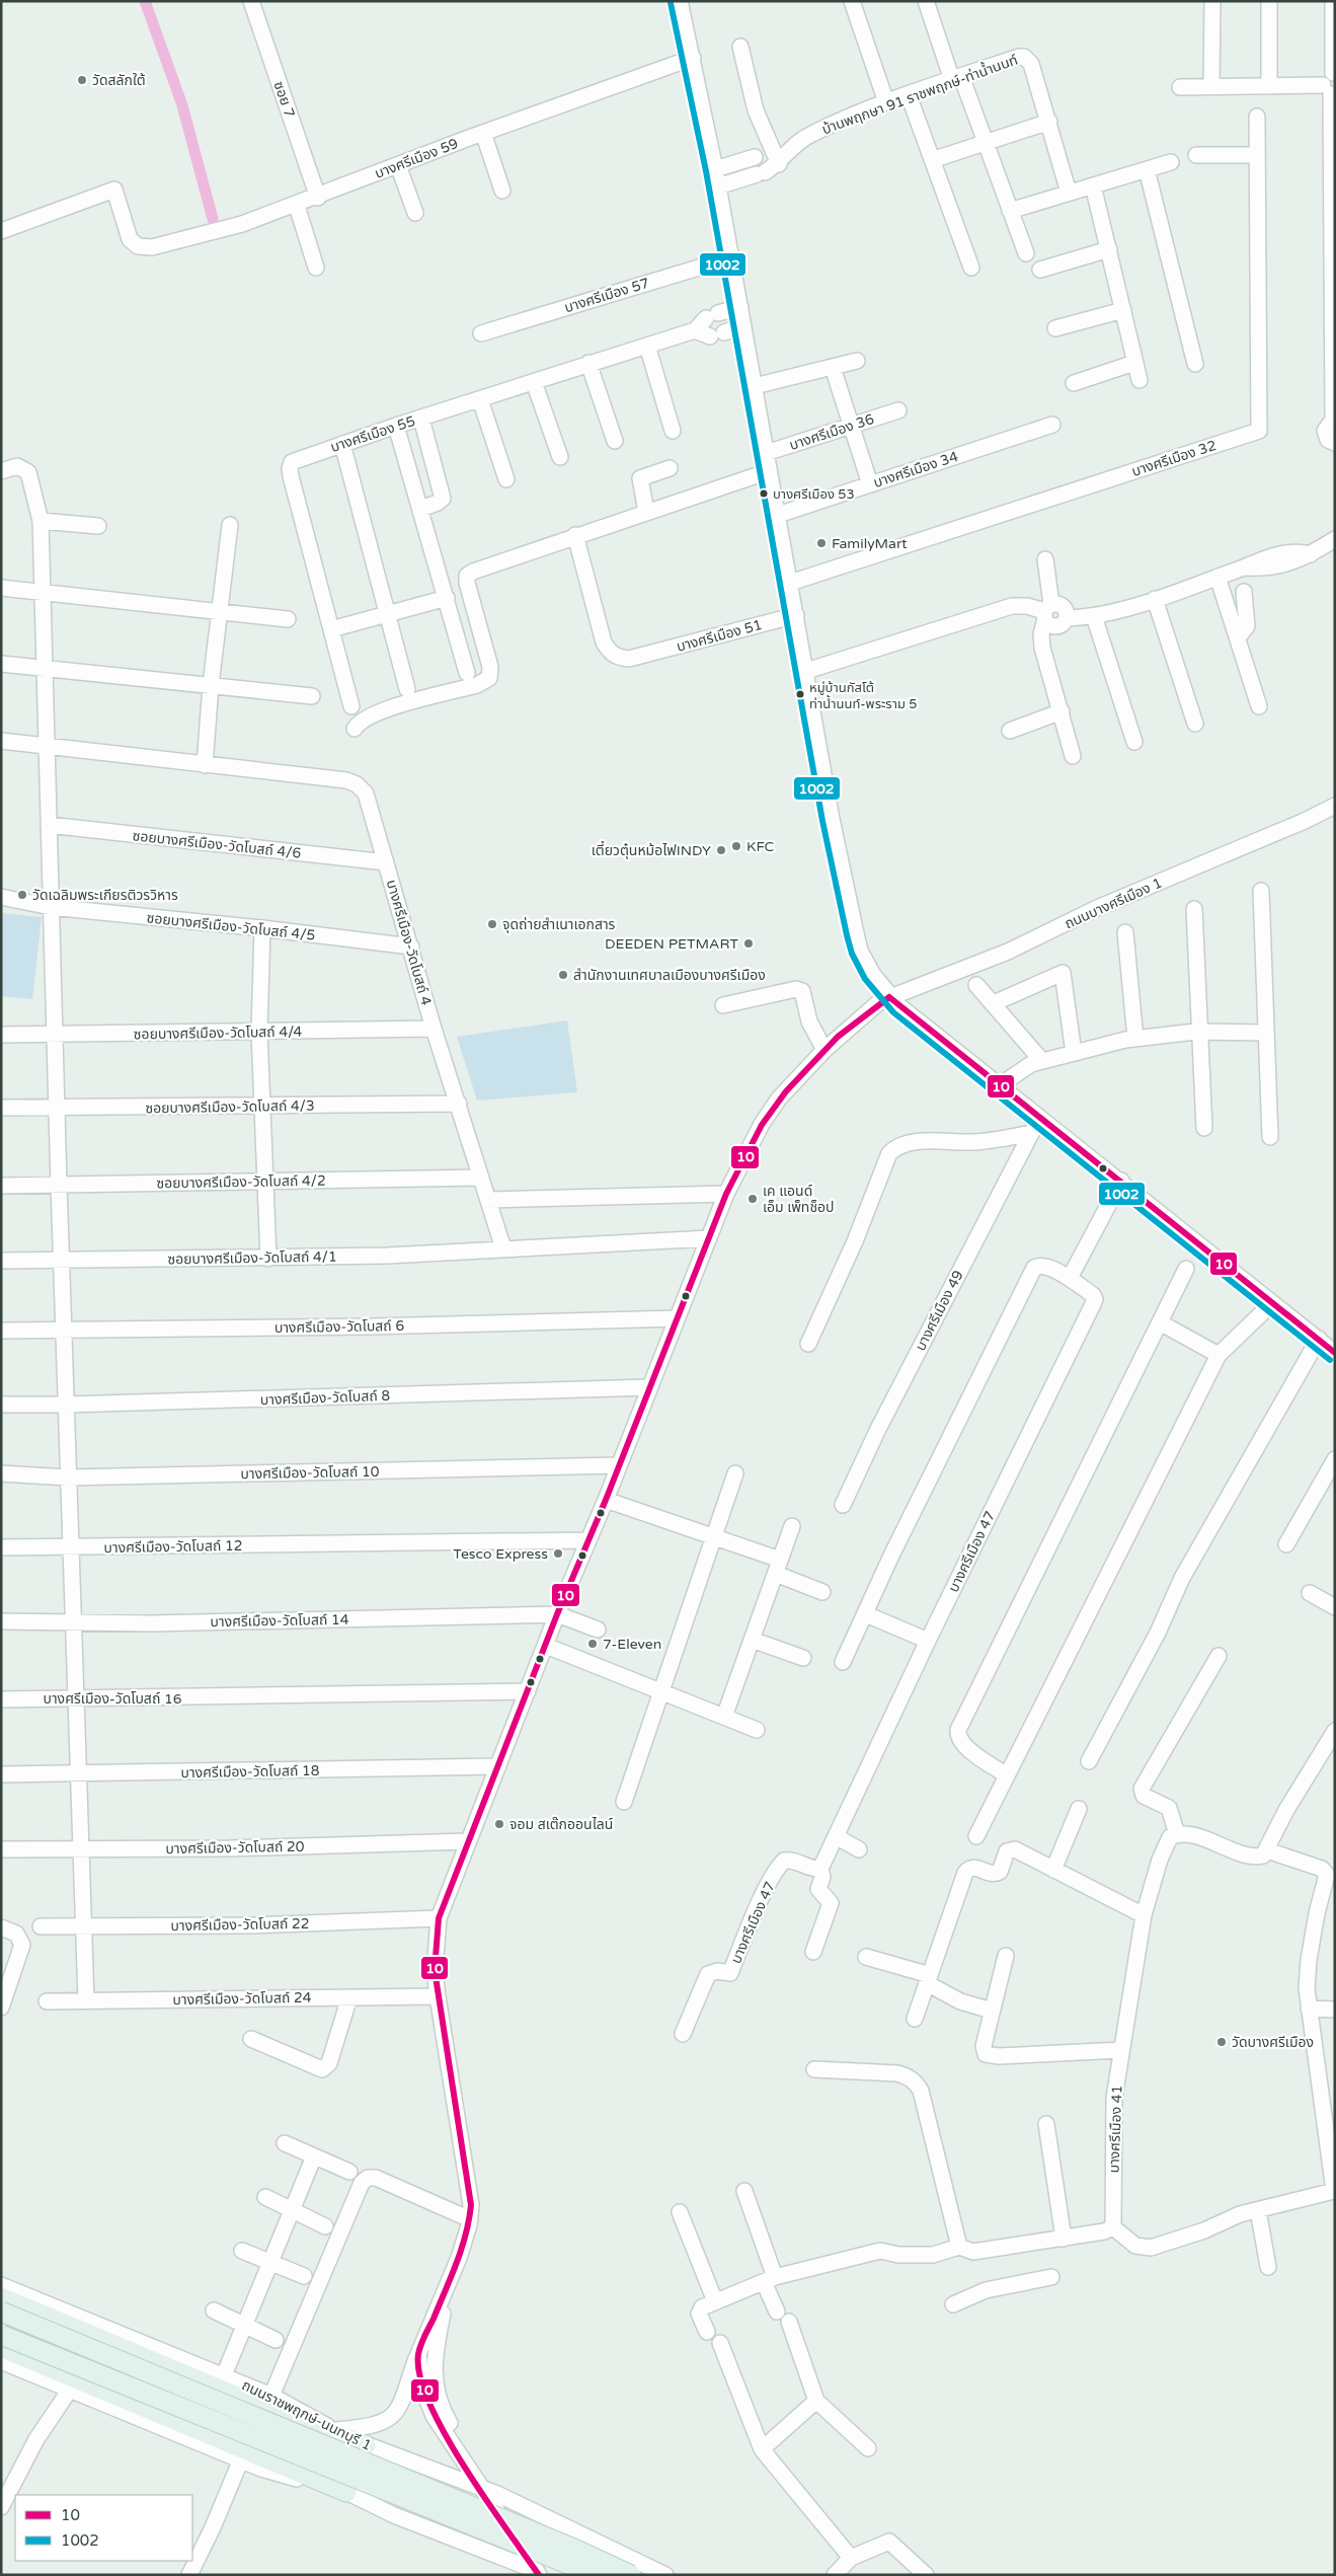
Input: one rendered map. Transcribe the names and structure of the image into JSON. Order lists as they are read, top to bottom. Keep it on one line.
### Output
{"streets":{"main road":["ถนนราชพฤกษ์-นนทบุรี 1"],"street":["บ้านพฤกษา 91 ราชพฤกษ์-ท่าน้ำนนท์","ซอย 7","บางศรีเมือง 59","บางศรีเมือง 57","บางศรีเมือง 36","บางศรีเมือง 55","บางศรีเมือง 32","บางศรีเมือง 34","บางศรีเมือง 51","ซอยบางศรีเมือง-วัดโบสถ์ 4/6","ถนนบางศรีเมือง 1","ซอยบางศรีเมือง-วัดโบสถ์ 4/5","บางศรีเมือง-วัดโบสถ์ 4","ซอยบางศรีเมือง-วัดโบสถ์ 4/4","ซอยบางศรีเมือง-วัดโบสถ์ 4/3","ซอยบางศรีเมือง-วัดโบสถ์ 4/2","ซอยบางศรีเมือง-วัดโบสถ์ 4/1","บางศรีเมือง 49","บางศรีเมือง-วัดโบสถ์ 6","บางศรีเมือง-วัดโบสถ์ 8","บางศรีเมือง-วัดโบสถ์ 10","บางศรีเมือง-วัดโบสถ์ 12","บางศรีเมือง 47","บางศรีเมือง-วัดโบสถ์ 14","บางศรีเมือง-วัดโบสถ์ 16","บางศรีเมือง-วัดโบสถ์ 18","บางศรีเมือง-วัดโบสถ์ 20","บางศรีเมือง-วัดโบสถ์ 22","บางศรีเมือง-วัดโบสถ์ 24","บางศรีเมือง 41"]},"crossings":[["ซอย 7","บางศรีเมือง 59"],["ซอยบางศรีเมือง-วัดโบสถ์ 4/6","บางศรีเมือง-วัดโบสถ์ 4"],["ถนนบางศรีเมือง 1","บางศรีเมือง-วัดโบสถ์ 6"],["ถนนบางศรีเมือง 1","บางศรีเมือง-วัดโบสถ์ 8"],["ถนนบางศรีเมือง 1","บางศรีเมือง-วัดโบสถ์ 10"],["ถนนบางศรีเมือง 1","บางศรีเมือง-วัดโบสถ์ 12"],["ถนนบางศรีเมือง 1","บางศรีเมือง-วัดโบสถ์ 14"],["ถนนบางศรีเมือง 1","บางศรีเมือง-วัดโบสถ์ 16"],["ถนนบางศรีเมือง 1","บางศรีเมือง-วัดโบสถ์ 18"],["ถนนบางศรีเมือง 1","บางศรีเมือง-วัดโบสถ์ 20"],["ถนนบางศรีเมือง 1","บางศรีเมือง-วัดโบสถ์ 22"],["ถนนบางศรีเมือง 1","บางศรีเมือง-วัดโบสถ์ 24"],["ซอยบางศรีเมือง-วัดโบสถ์ 4/5","บางศรีเมือง-วัดโบสถ์ 4"],["บางศรีเมือง-วัดโบสถ์ 4","ซอยบางศรีเมือง-วัดโบสถ์ 4/4"],["บางศรีเมือง-วัดโบสถ์ 4","ซอยบางศรีเมือง-วัดโบสถ์ 4/3"],["บางศรีเมือง-วัดโบสถ์ 4","ซอยบางศรีเมือง-วัดโบสถ์ 4/2"],["บางศรีเมือง-วัดโบสถ์ 4","ซอยบางศรีเมือง-วัดโบสถ์ 4/1"]],"places":["วัดสลักใต้","บางศรีเมือง 53","FamilyMart","หมู่บ้านกัสโต้ ท่าน้ำนนท์-พระราม 5","KFC","เตี๋ยวตุ๋นหม้อไฟINDY","วัดเฉลิมพระเกียรติวรวิหาร","จุดถ่ายสำเนาเอกสาร","DEEDEN PETMART","สำนักงานเทศบาลเมืองบางศรีเมือง","เค แอนด์ เอ็ม เพ็ทช็อป","Tesco Express","7-Eleven","จอม สเต๊กออนไลน์","วัดบางศรีเมือง"],"lines":["transit line 1002","transit line 10"],"legend":["10","1002"]}
